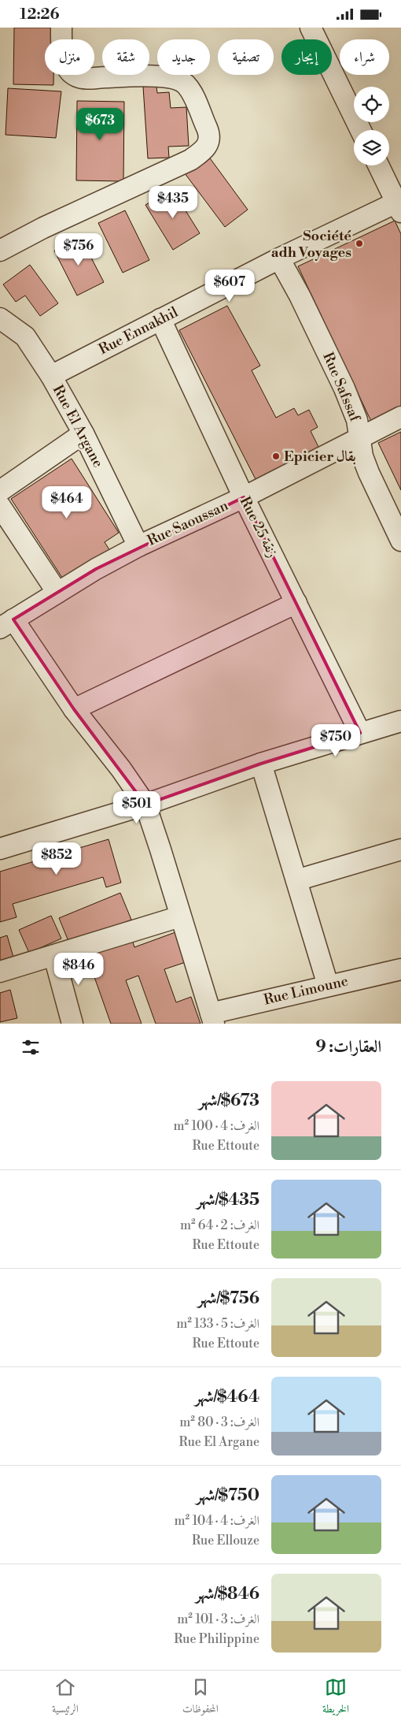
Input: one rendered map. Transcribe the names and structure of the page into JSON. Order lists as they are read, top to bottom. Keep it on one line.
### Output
{"streets":{"street":["Rue Ennakhil","Rue Safssaf","Rue El Argane","Rue Saoussan","Rue 25 زنقة","Rue Limoune"]},"crossings":[["Rue Ennakhil","Rue Safssaf"],["Rue Ennakhil","Rue El Argane"],["Rue Ennakhil","Rue 25 زنقة"],["Rue Safssaf","Rue Saoussan"],["Rue El Argane","Rue Saoussan"],["Rue Saoussan","Rue 25 زنقة"]],"places":["Société adh Voyages","Epicier بقال"],"page":{"status":"12:26","chip":["شراء","إيجار","تصفية","جديد","شقة","منزل"],"price":["$673","$435","$756","$607","$464","$750","$501","$852","$846"],"heading":"العقارات: 9","list":[{"name":"$673/شهر","note":"الغرف: 4 · 100 m² · Rue Ettoute"},{"name":"$435/شهر","note":"الغرف: 2 · 64 m² · Rue Ettoute"},{"name":"$756/شهر","note":"الغرف: 5 · 133 m² · Rue Ettoute"},{"name":"$464/شهر","note":"الغرف: 3 · 80 m² · Rue El Argane"},{"name":"$750/شهر","note":"الغرف: 4 · 104 m² · Rue Ellouze"},{"name":"$846/شهر","note":"الغرف: 3 · 101 m² · Rue Philippine"}],"tabs":["الخريطة","المحفوظات","الرئيسية"]}}
